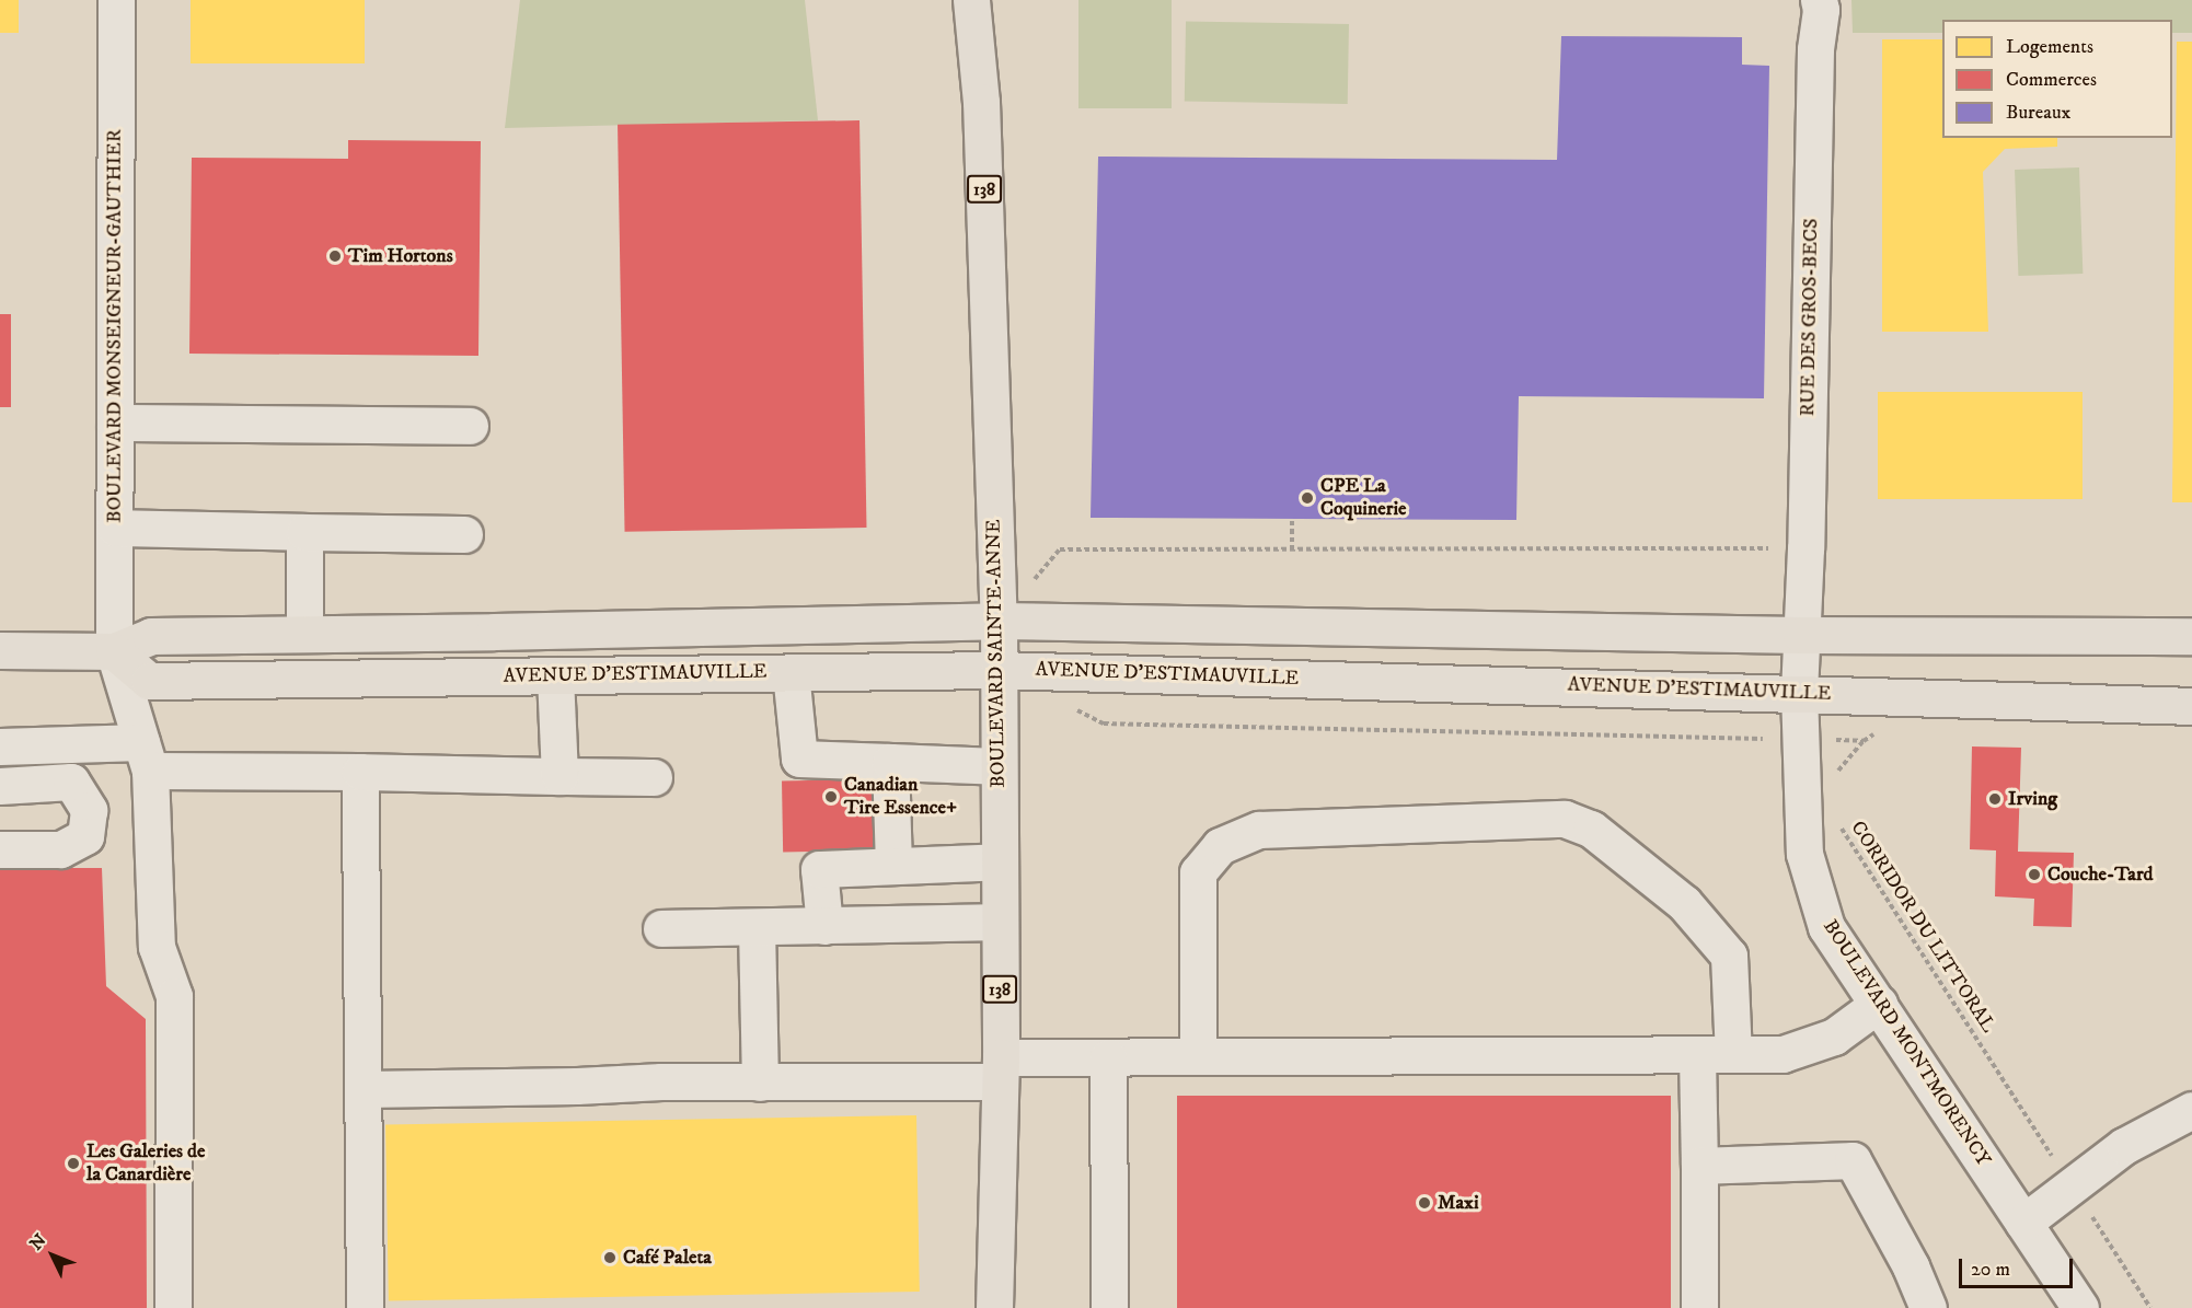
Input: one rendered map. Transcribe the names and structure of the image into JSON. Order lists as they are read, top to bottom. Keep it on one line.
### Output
{"streets":{"main road":["138","BOULEVARD SAINTE-ANNE","AVENUE D'ESTIMAUVILLE"],"street":["RUE DES GROS-BECS","BOULEVARD MONSEIGNEUR-GAUTHIER","BOULEVARD MONTMORENCY"],"path":["CORRIDOR DU LITTORAL"]},"crossings":[["RUE DES GROS-BECS","BOULEVARD MONTMORENCY"],["BOULEVARD MONSEIGNEUR-GAUTHIER","AVENUE D'ESTIMAUVILLE"],["BOULEVARD SAINTE-ANNE","AVENUE D'ESTIMAUVILLE"],["AVENUE D'ESTIMAUVILLE","BOULEVARD MONTMORENCY"]],"places":["Tim Hortons","CPE La Coquinerie","Canadian Tire Essence+","Irving","Couche-Tard","Les Galeries de la Canardière","Maxi","Café Paleta"],"legend":["Logements","Commerces","Bureaux"],"scale_bar":"20 m","north":"top left"}
